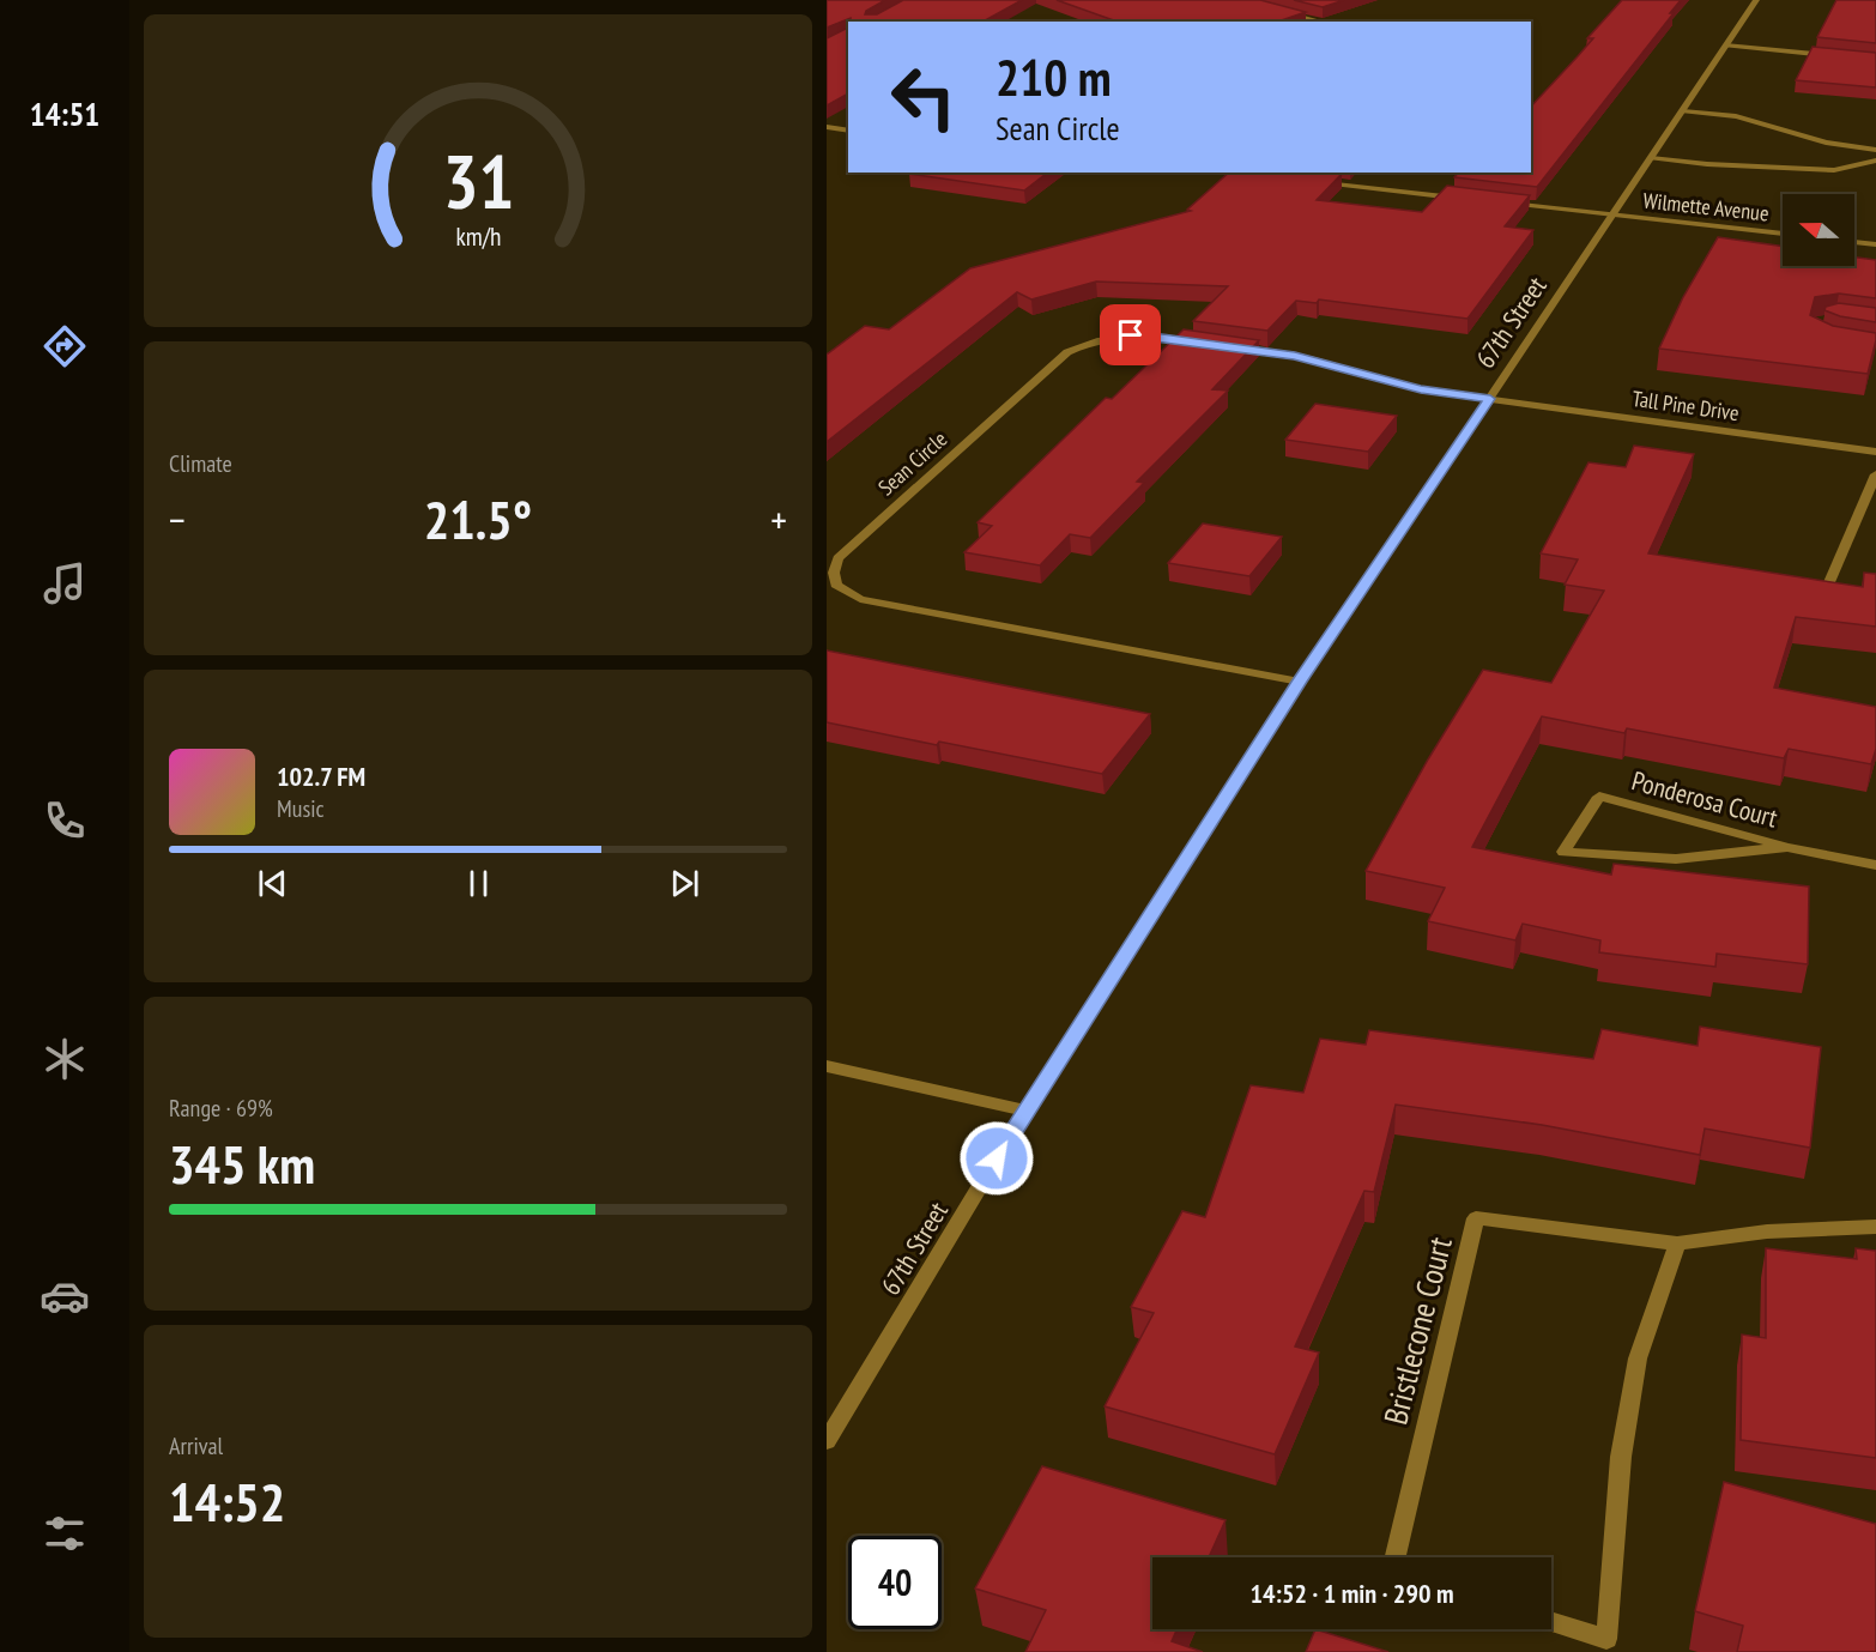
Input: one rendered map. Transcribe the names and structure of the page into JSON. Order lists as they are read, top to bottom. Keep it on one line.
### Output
{"streets":{"street":["Wilmette Avenue","67th Street","Tall Pine Drive","Sean Circle","Ponderosa Court","Bristlecone Court"]},"crossings":[["Wilmette Avenue","67th Street"],["67th Street","Tall Pine Drive"],["67th Street","Sean Circle"]],"north":"left","page":{"tabs":"14:51","turn":["210 m","Sean Circle"],"tile":["Climate",["Range · 69%","345 km"],["Arrival","14:52"]],"heat":["−","21.5°","+"],"song":["102.7 FM","Music"],"limit":"40","trip":"14:52 · 1 min · 290 m","gauge":["31","km/h"]}}
